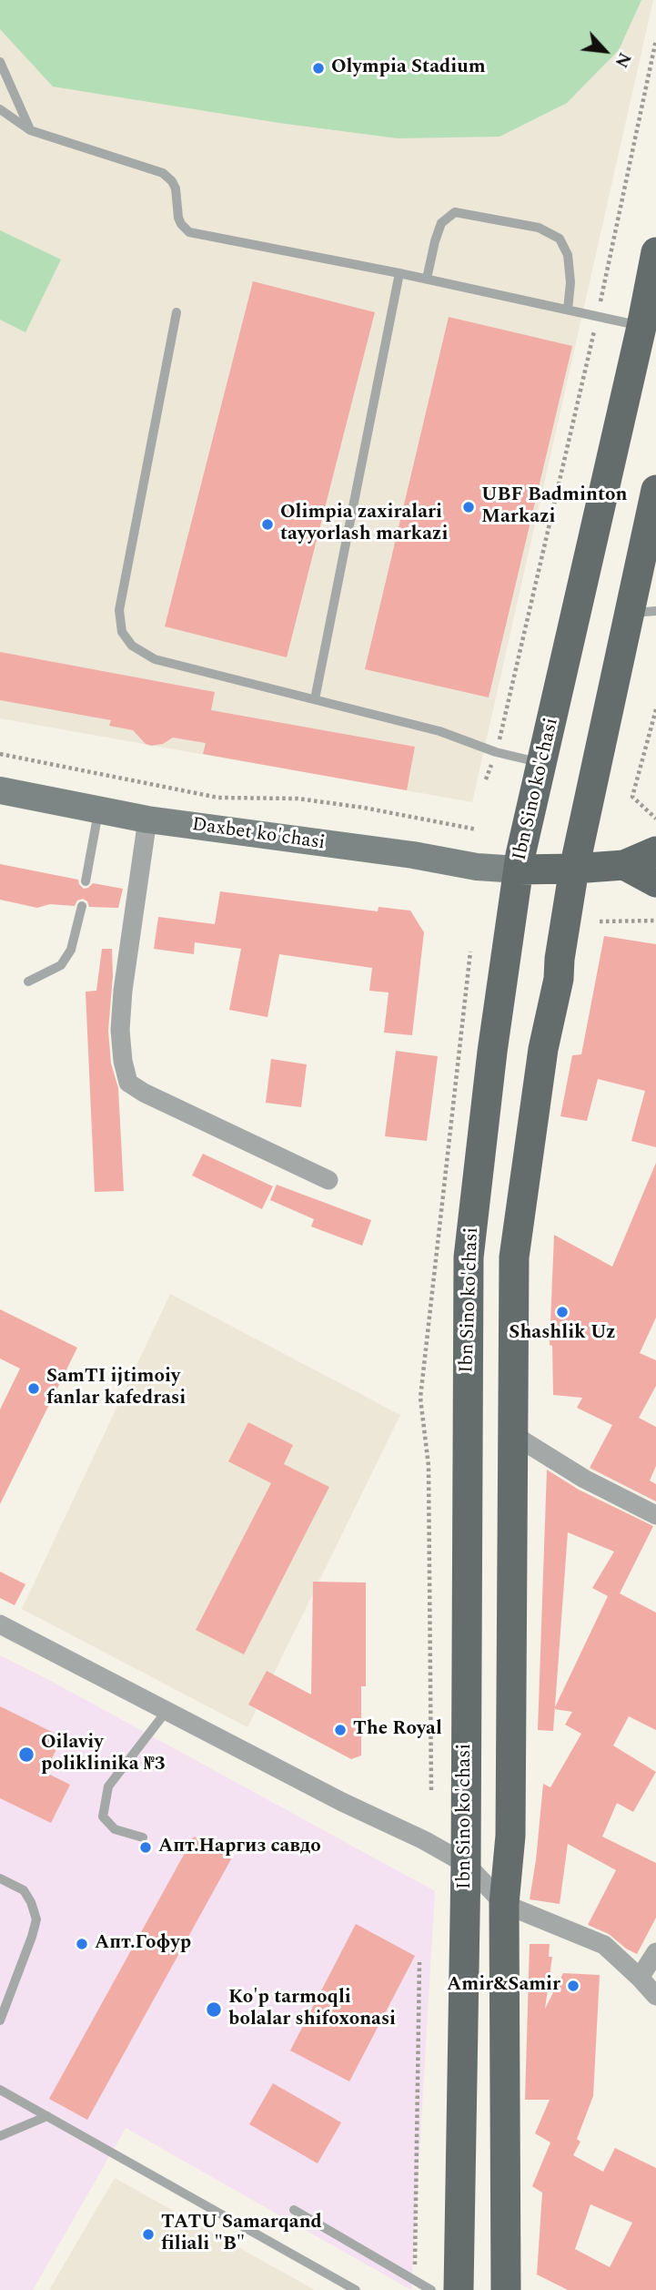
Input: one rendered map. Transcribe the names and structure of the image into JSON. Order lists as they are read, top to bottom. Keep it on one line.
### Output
{"streets":{"main road":["Ibn Sino ko'chasi","Daxbet ko'chasi"]},"crossings":[["Ibn Sino ko'chasi","Daxbet ko'chasi"]],"places":["Olympia Stadium","UBF Badminton Markazi","Olimpia zaxiralari tayyorlash markazi","Shashlik Uz","SamTI ijtimoiy fanlar kafedrasi","The Royal","Oilaviy poliklinika №3","Апт.Наргиз савдо","Апт.Гофур","Amir&Samir","Ko'p tarmoqli bolalar shifoxonasi","TATU Samarqand filiali \"B\""],"north":"bottom right"}
